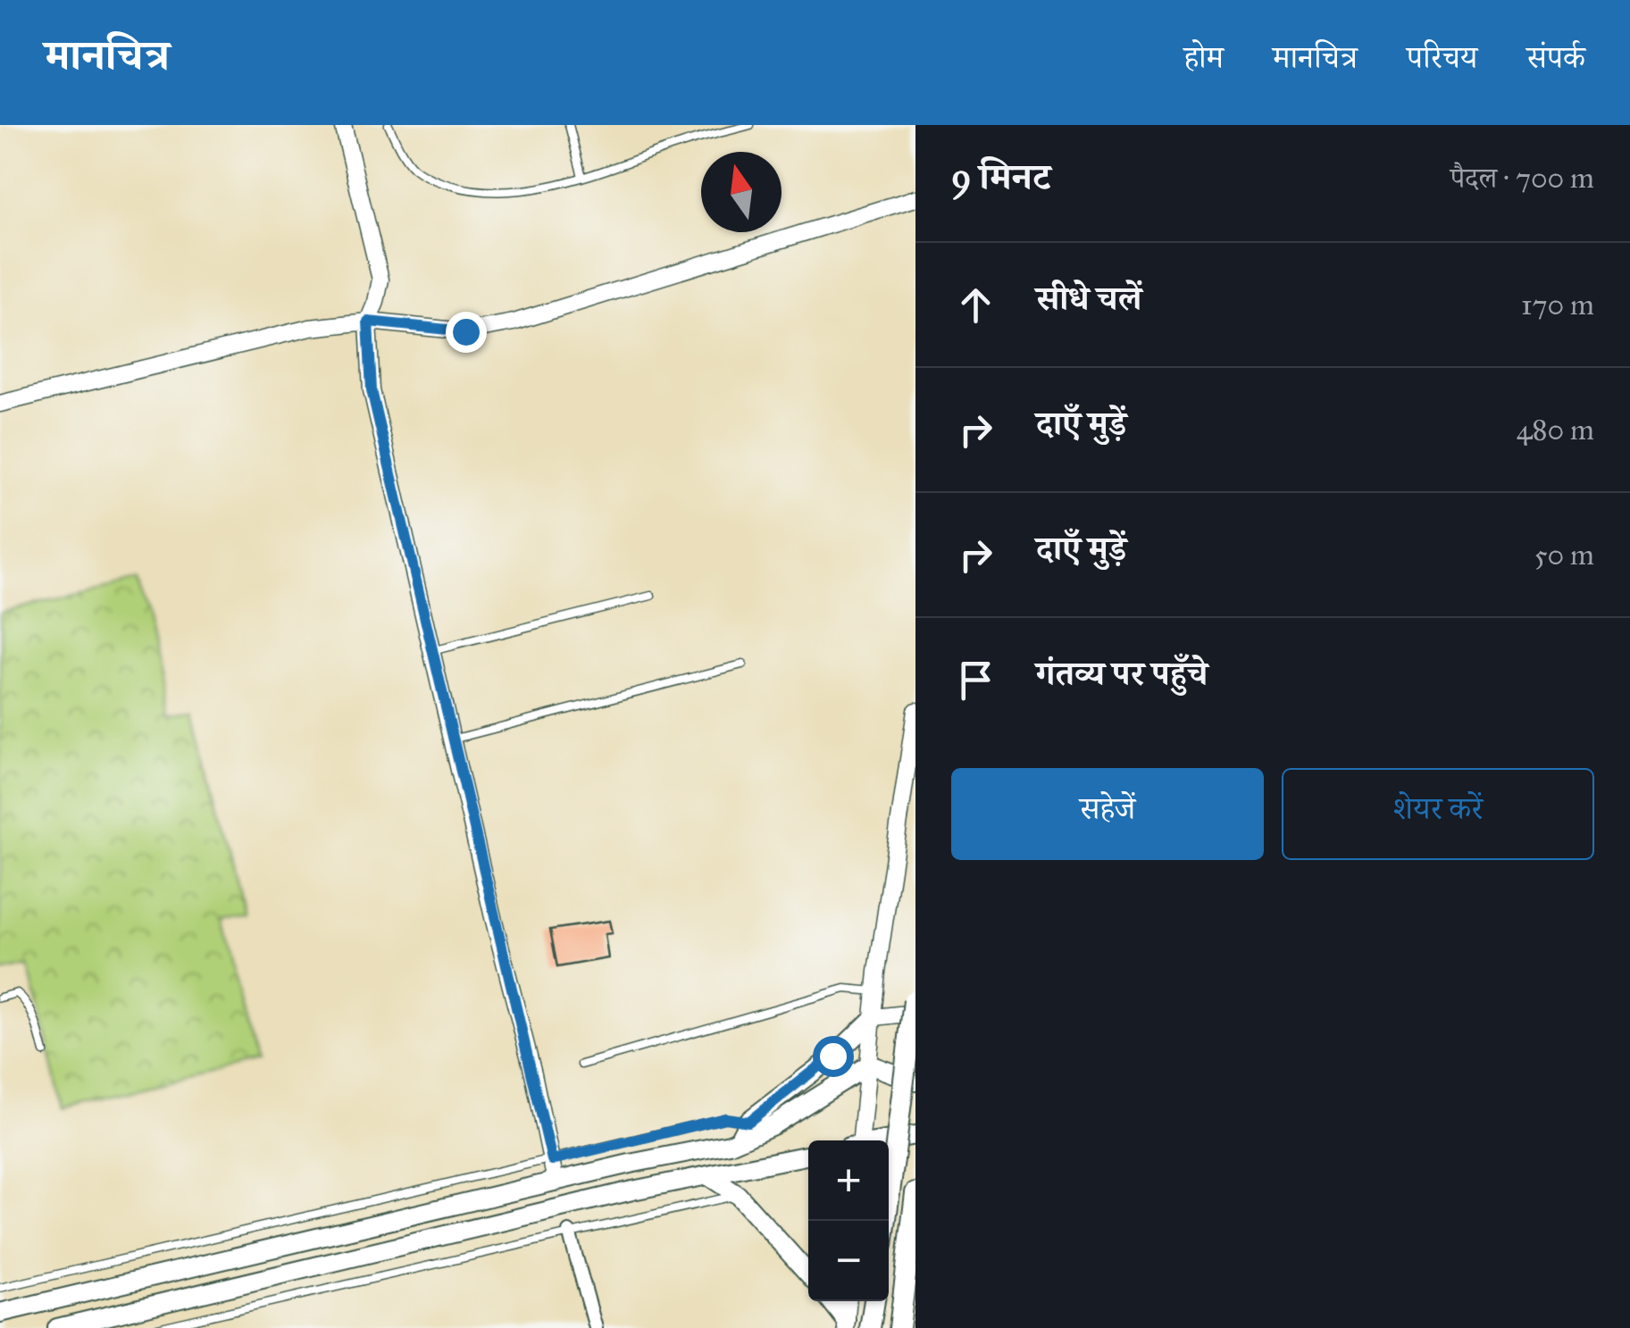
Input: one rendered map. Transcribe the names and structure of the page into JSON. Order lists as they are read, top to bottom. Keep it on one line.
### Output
{"north":"top","page":{"header":"मानचित्र","nav":["होम","मानचित्र","परिचय","संपर्क"],"heading":["9 मिनट","पैदल · 700 m"],"list":[["सीधे चलें","170 m"],["दाएँ मुड़ें","480 m"],["दाएँ मुड़ें","50 m"],"गंतव्य पर पहुँचे"],"buttons":["सहेजें","शेयर करें"],"map_buttons":["+","−"]}}
